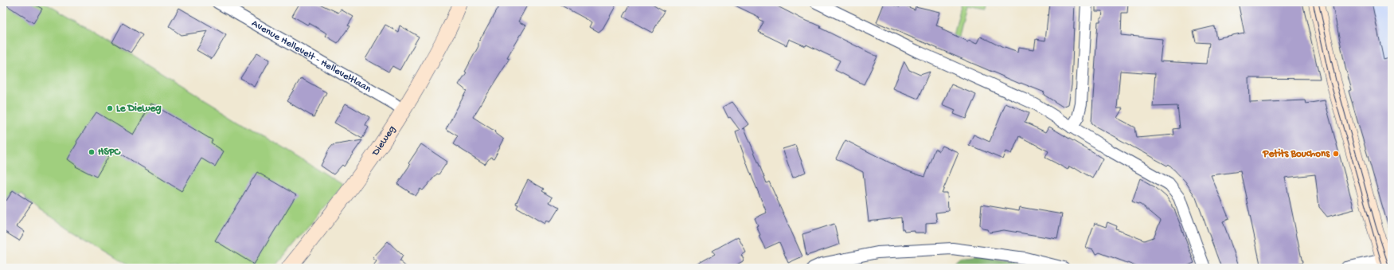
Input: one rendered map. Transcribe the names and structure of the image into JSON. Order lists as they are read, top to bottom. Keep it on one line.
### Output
{"streets":{"street":["Avenue Hellevelt - Helleveltlaan","Dieweg"]},"crossings":[["Avenue Hellevelt - Helleveltlaan","Dieweg"]],"places":["Le Dieweg","HSPC","Petits Bouchons"]}
